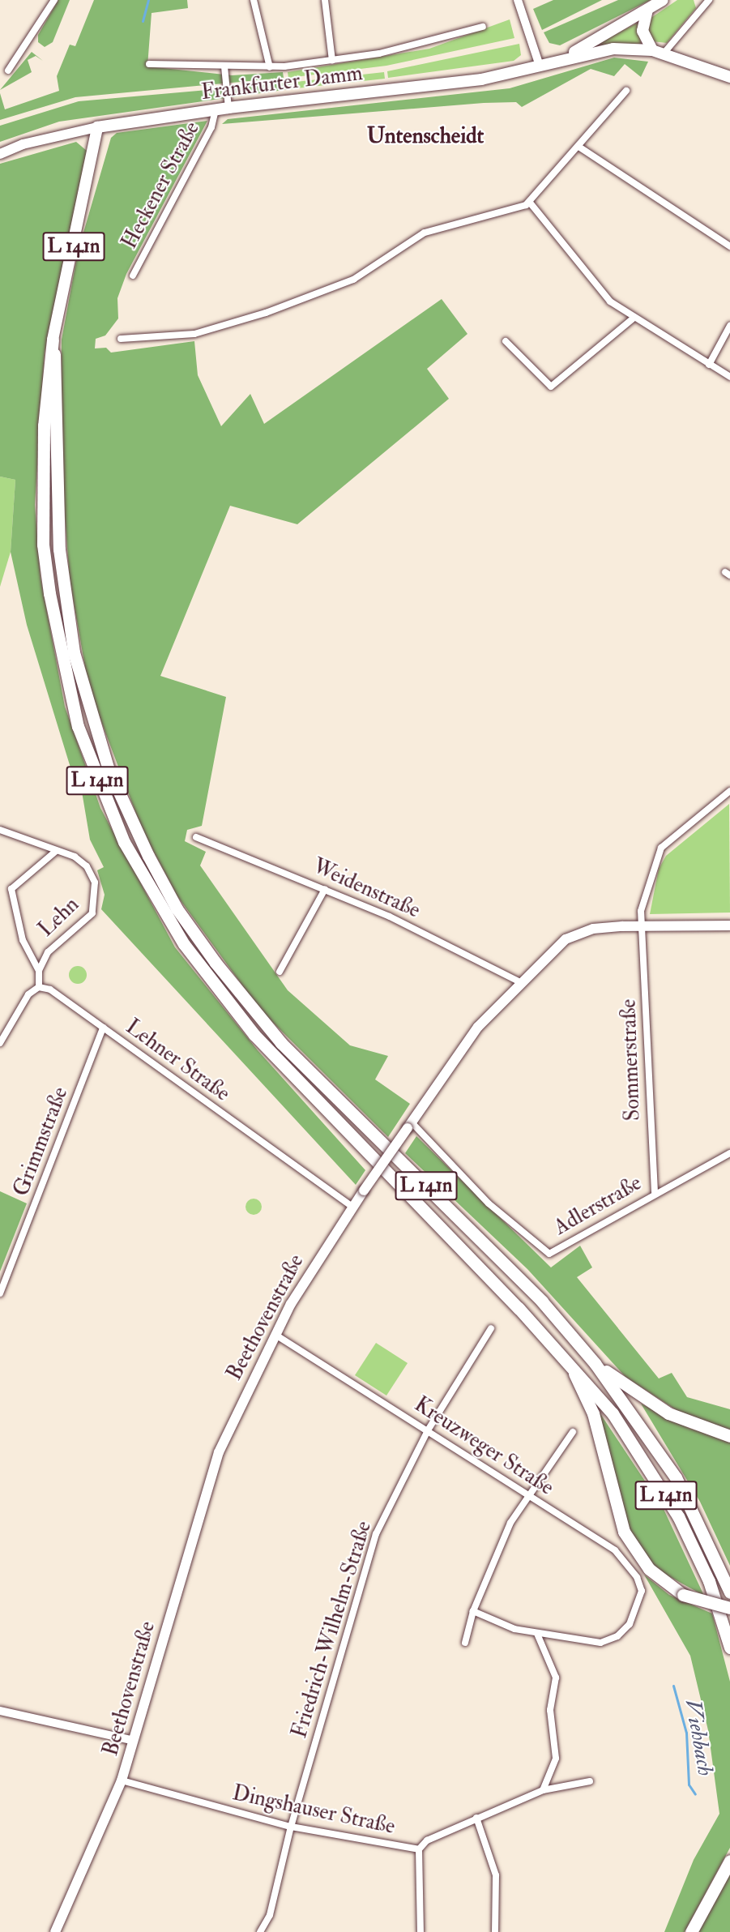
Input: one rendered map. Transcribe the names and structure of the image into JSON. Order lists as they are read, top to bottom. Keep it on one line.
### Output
{"streets":{"highway":["L 141n"],"main road":["Frankfurter Damm","Beethovenstraße"],"street":["Heckener Straße","Weidenstraße","Lehn","Sommerstraße","Lehner Straße","Grimmstraße","Adlerstraße","Kreuzweger Straße","Friedrich-Wilhelm-Straße","Dingshauser Straße"]},"crossings":[["Frankfurter Damm","Heckener Straße"],["Frankfurter Damm","L 141n"],["Weidenstraße","Beethovenstraße"],["Lehn","Lehner Straße"],["Sommerstraße","Adlerstraße"],["Sommerstraße","Beethovenstraße"],["Lehner Straße","Grimmstraße"],["Lehner Straße","Beethovenstraße"],["Adlerstraße","Beethovenstraße"],["Beethovenstraße","Kreuzweger Straße"],["Beethovenstraße","Dingshauser Straße"],["Kreuzweger Straße","Friedrich-Wilhelm-Straße"],["Friedrich-Wilhelm-Straße","Dingshauser Straße"]],"districts":["Untenscheidt"],"water":["Viehbach"]}
